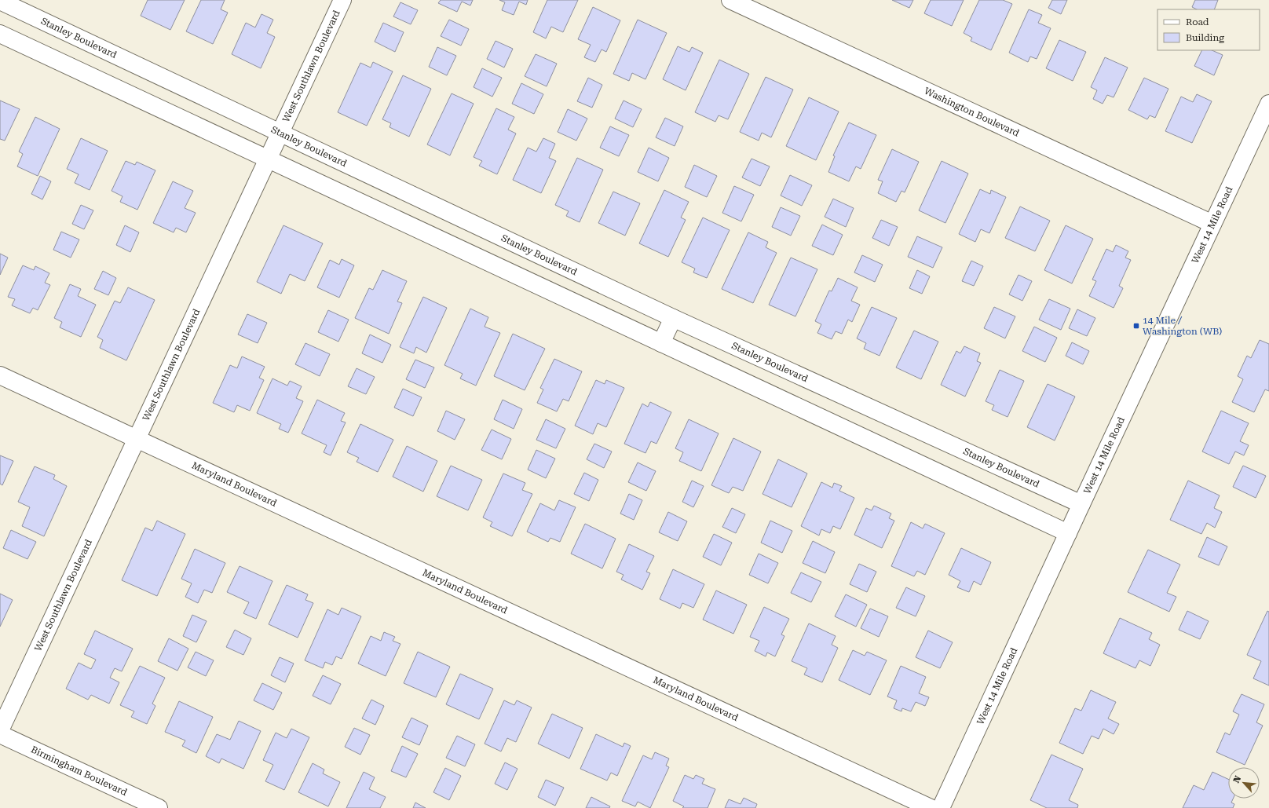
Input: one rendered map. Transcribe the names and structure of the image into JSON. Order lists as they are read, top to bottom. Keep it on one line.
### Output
{"streets":{"street":["Stanley Boulevard","West Southlawn Boulevard","Washington Boulevard","West 14 Mile Road","Maryland Boulevard","Birmingham Boulevard"]},"crossings":[["Stanley Boulevard","West Southlawn Boulevard"],["Stanley Boulevard","West 14 Mile Road"],["West Southlawn Boulevard","Maryland Boulevard"],["Washington Boulevard","West 14 Mile Road"]],"places":{"transit":["14 Mile / Washington (WB)"]},"legend":["Road","Building"],"north":"top left"}
